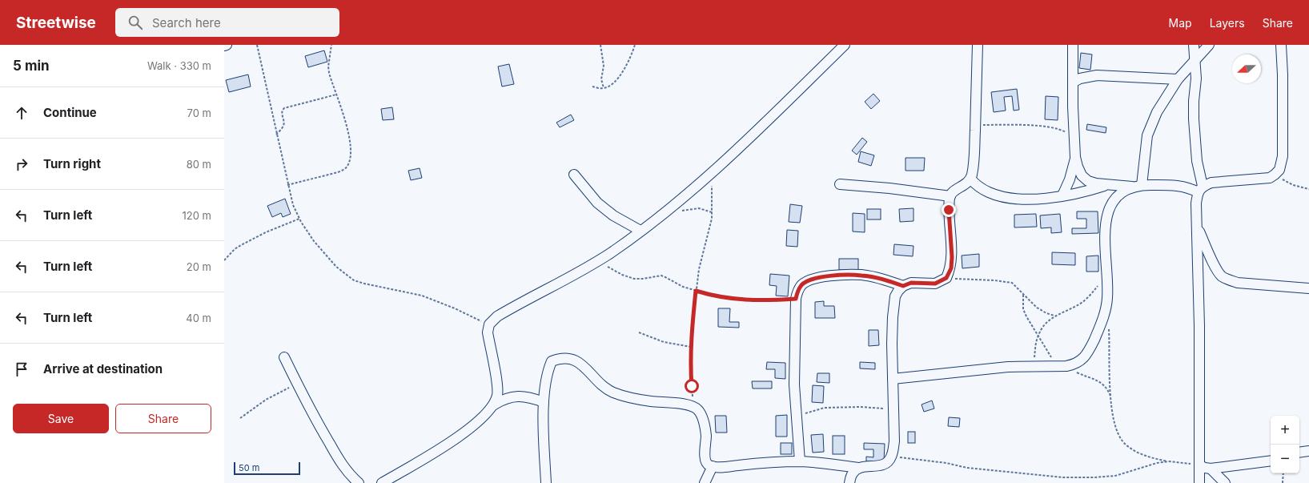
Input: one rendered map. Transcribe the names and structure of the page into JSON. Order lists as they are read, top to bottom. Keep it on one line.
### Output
{"scale_bar":"50 m","north":"left","page":{"header":"Streetwise","search":"Search here","nav":["Map","Layers","Share"],"heading":["5 min","Walk · 330 m"],"list":[["Continue","70 m"],["Turn right","80 m"],["Turn left","120 m"],["Turn left","20 m"],["Turn left","40 m"],"Arrive at destination"],"buttons":["Save","Share"],"map_buttons":["+","−"],"scale":"50 m"}}
